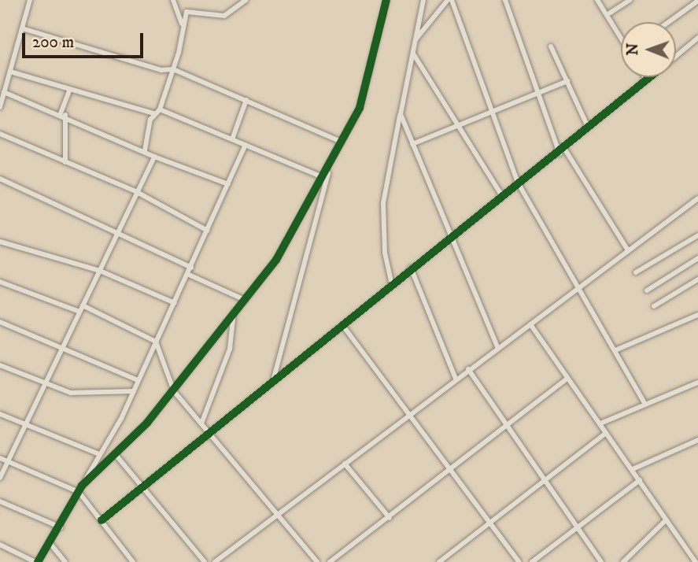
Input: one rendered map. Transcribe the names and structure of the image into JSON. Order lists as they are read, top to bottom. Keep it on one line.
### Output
{"scale_bar":"200 m","north":"left"}
